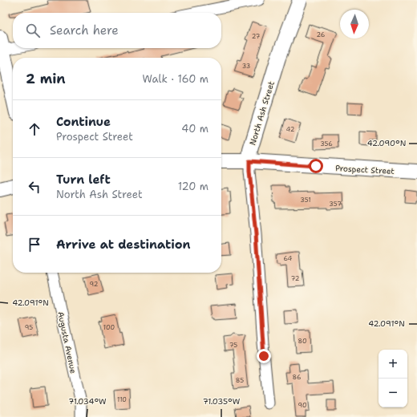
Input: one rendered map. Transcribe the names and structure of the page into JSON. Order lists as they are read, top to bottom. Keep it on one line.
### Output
{"streets":{"street":["North Ash Street","Prospect Street","Augusta Avenue"]},"crossings":[["North Ash Street","Prospect Street"]],"house_numbers":["26","27","33","42","356","351","357","64","72","92","95","100","80","75","86","85","110","90"],"north":"bottom","page":{"search":"Search here","heading":["2 min","Walk · 160 m"],"list":[["Continue","Prospect Street","40 m"],["Turn left","North Ash Street","120 m"],"Arrive at destination"],"map_buttons":["+","−"]},"coordinates":["42.090°N","42.091°N","71.034°W","71.035°W"]}
